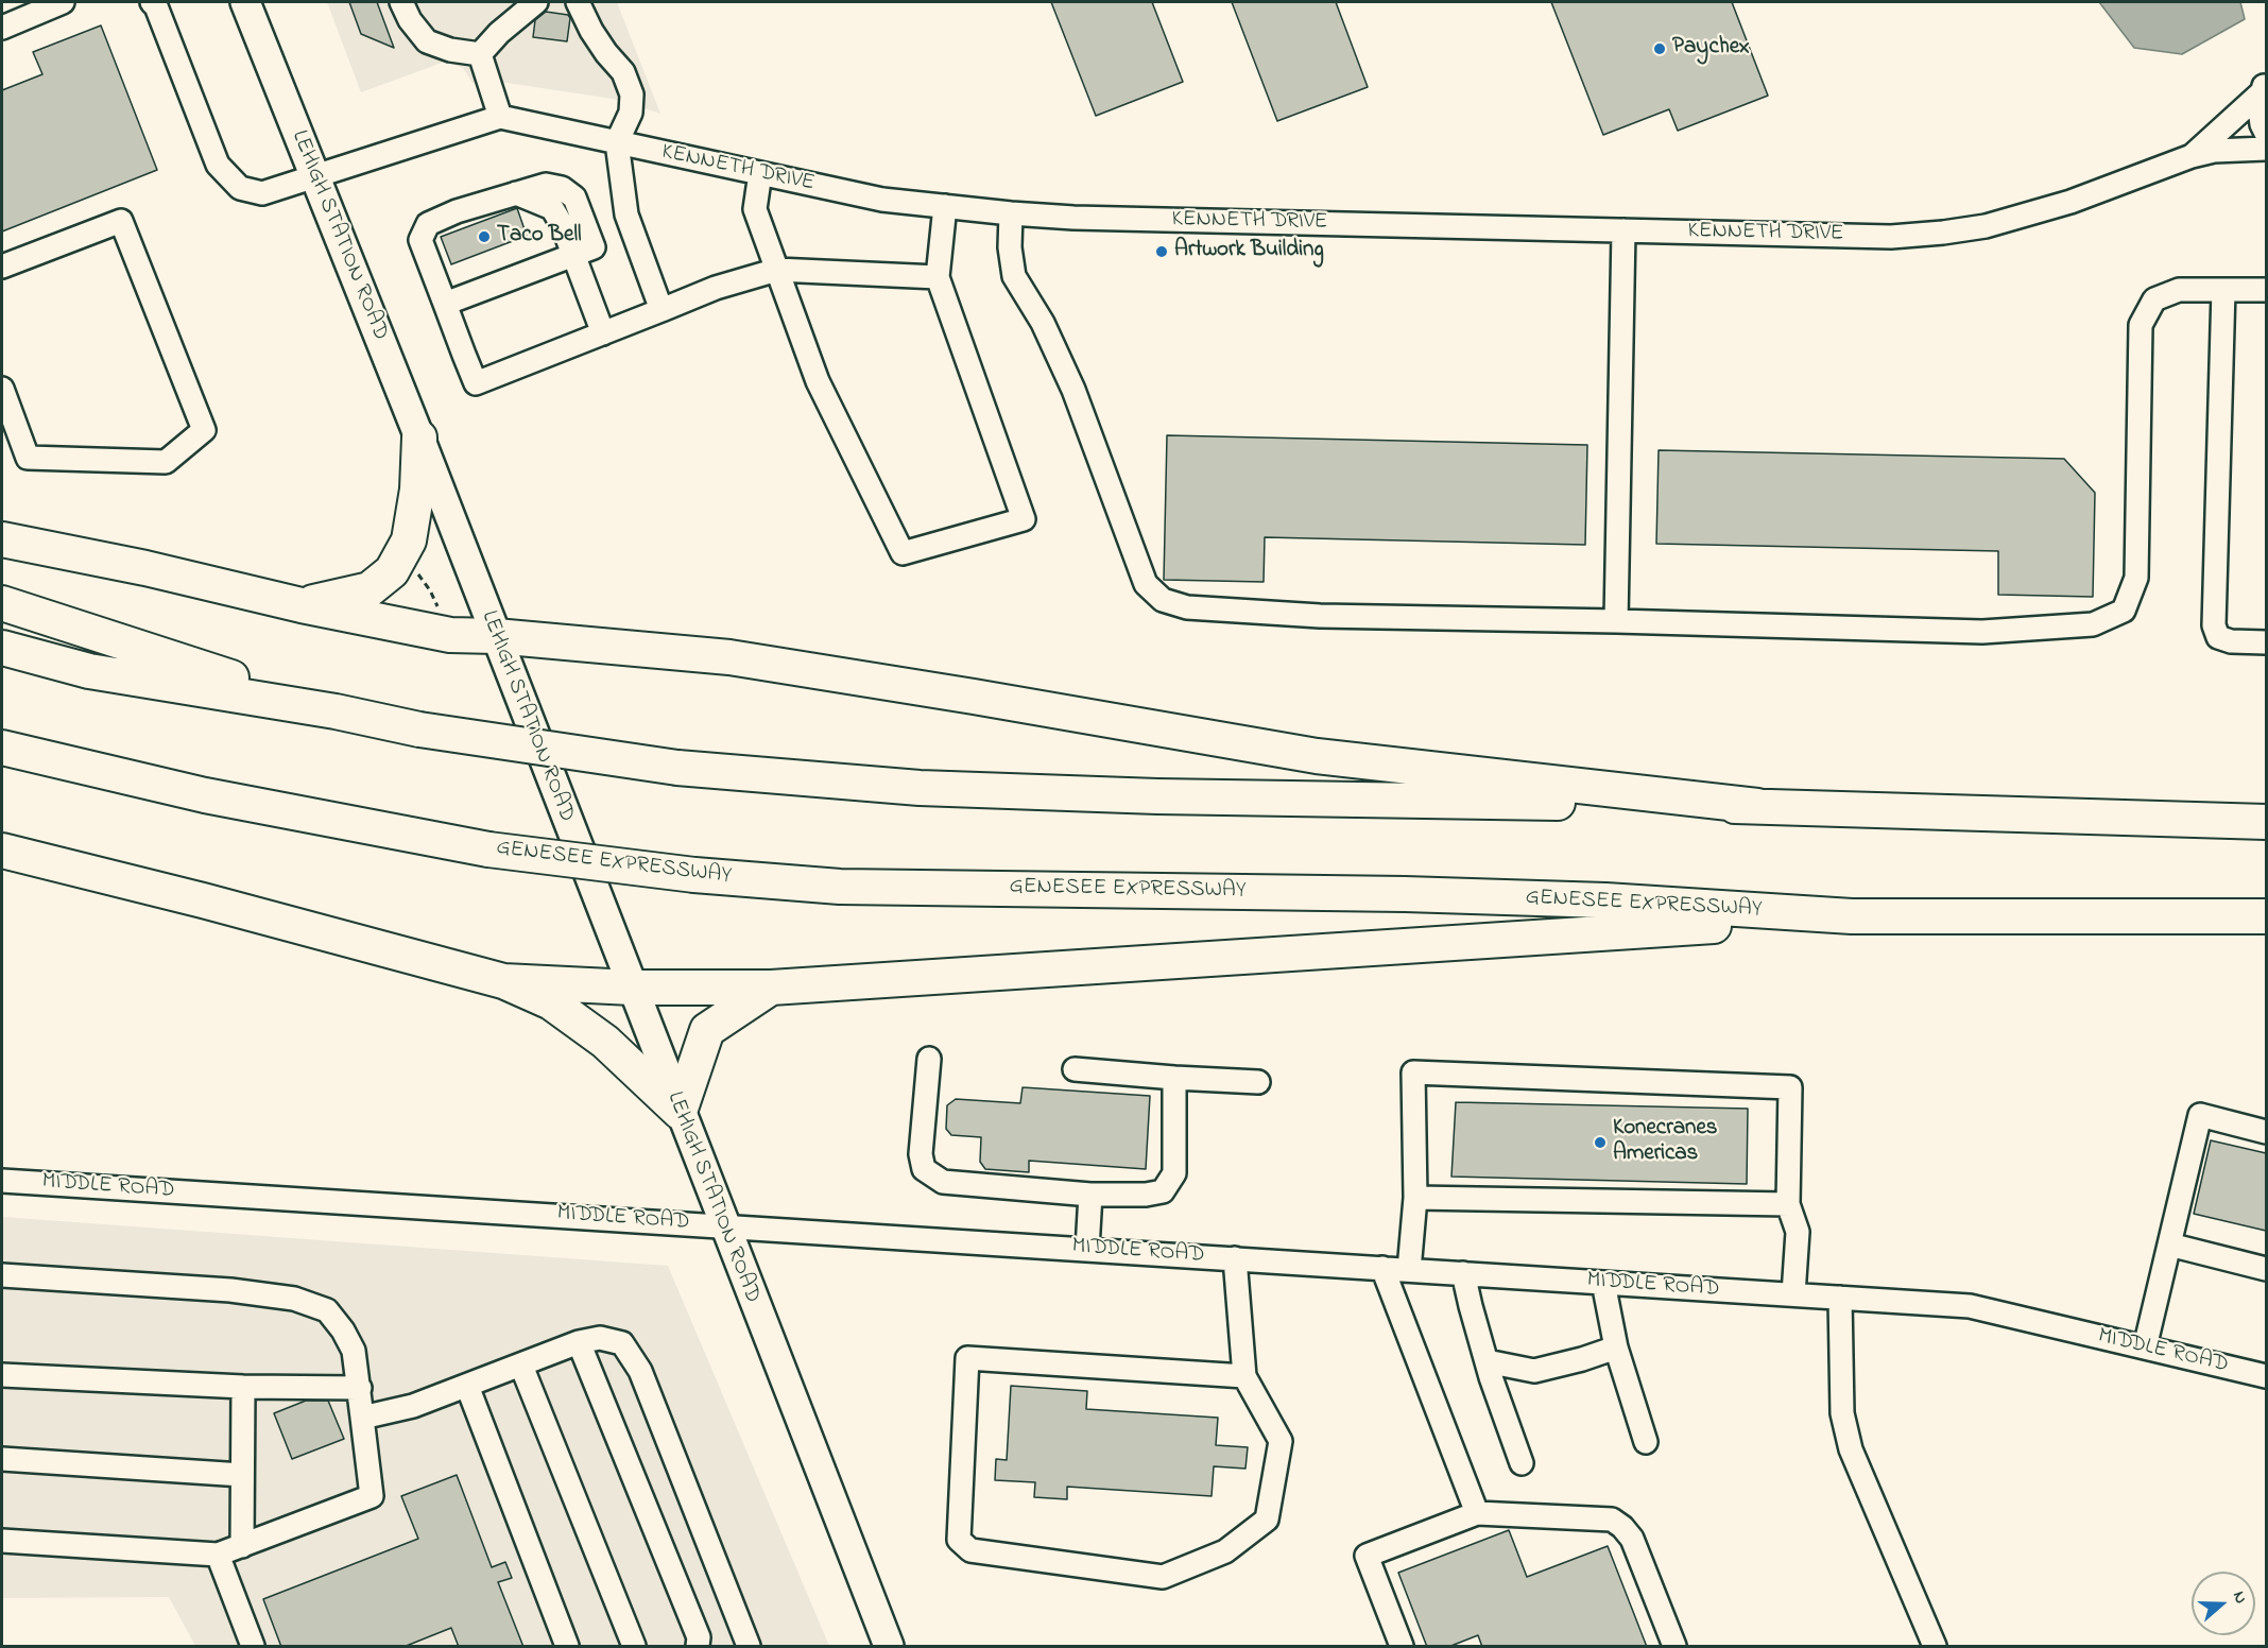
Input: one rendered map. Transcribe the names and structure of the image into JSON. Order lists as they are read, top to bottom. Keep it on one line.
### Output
{"streets":{"highway":["GENESEE EXPRESSWAY"],"main road":["LEHIGH STATION ROAD"],"street":["KENNETH DRIVE","MIDDLE ROAD"]},"crossings":[["LEHIGH STATION ROAD","MIDDLE ROAD"]],"places":["Paychex","Taco Bell","Artwork Building","Konecranes Americas"],"north":"right"}
